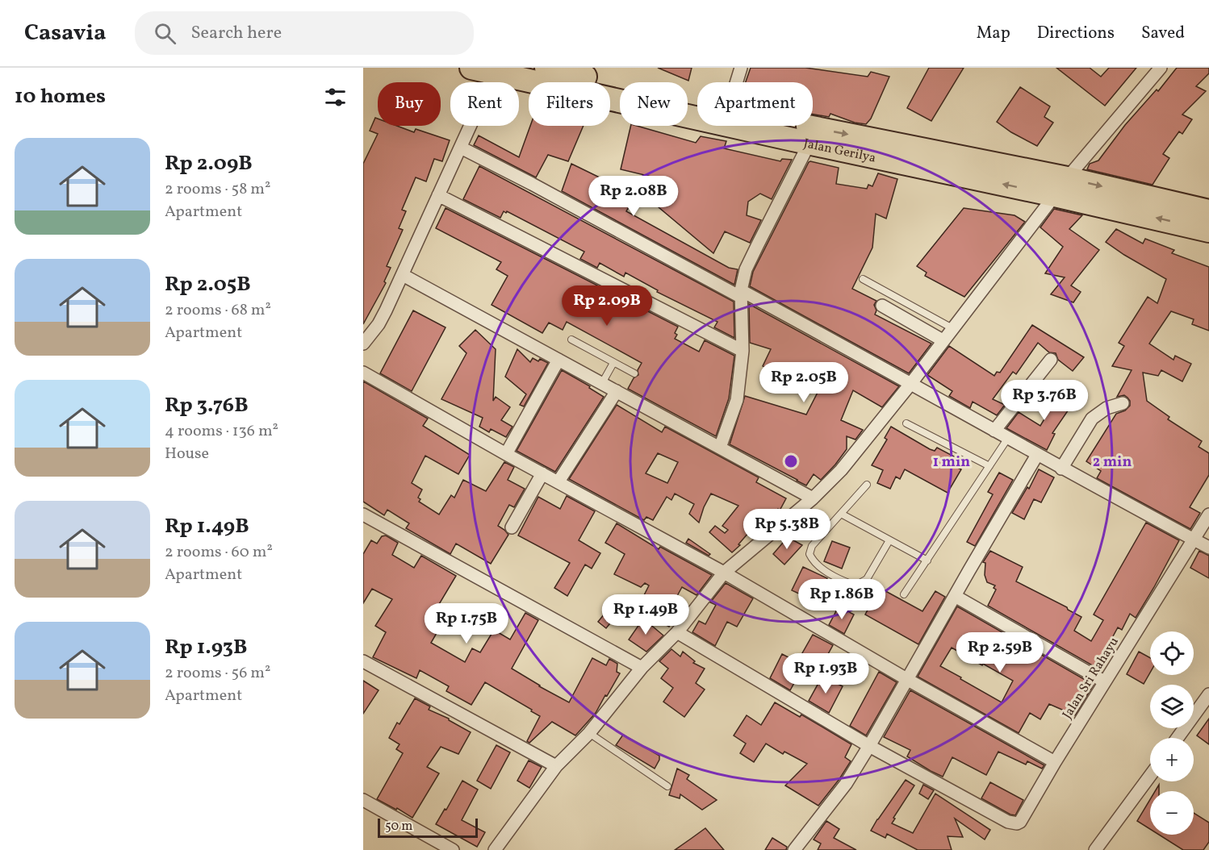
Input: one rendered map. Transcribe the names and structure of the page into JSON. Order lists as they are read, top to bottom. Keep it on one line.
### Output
{"streets":{"highway":["Jalan Gerilya"],"street":["Jalan Sri Rahayu"]},"scale_bar":"50 m","page":{"header":"Casavia","search":"Search here","nav":["Map","Directions","Saved"],"heading":"10 homes","chip":["Buy","Rent","Filters","New","Apartment"],"list":[{"name":"Rp 2.09B","note":"2 rooms · 58 m² · Apartment"},{"name":"Rp 2.05B","note":"2 rooms · 68 m² · Apartment"},{"name":"Rp 3.76B","note":"4 rooms · 136 m² · House"},{"name":"Rp 1.49B","note":"2 rooms · 60 m² · Apartment"},{"name":"Rp 1.93B","note":"2 rooms · 56 m² · Apartment"}],"price":["Rp 2.08B","Rp 2.09B","Rp 2.05B","Rp 3.76B","Rp 5.38B","Rp 1.86B","Rp 1.49B","Rp 1.75B","Rp 2.59B","Rp 1.93B"],"map_buttons":["+","−"],"scale":"50 m"},"rings":["1 min","2 min"]}
